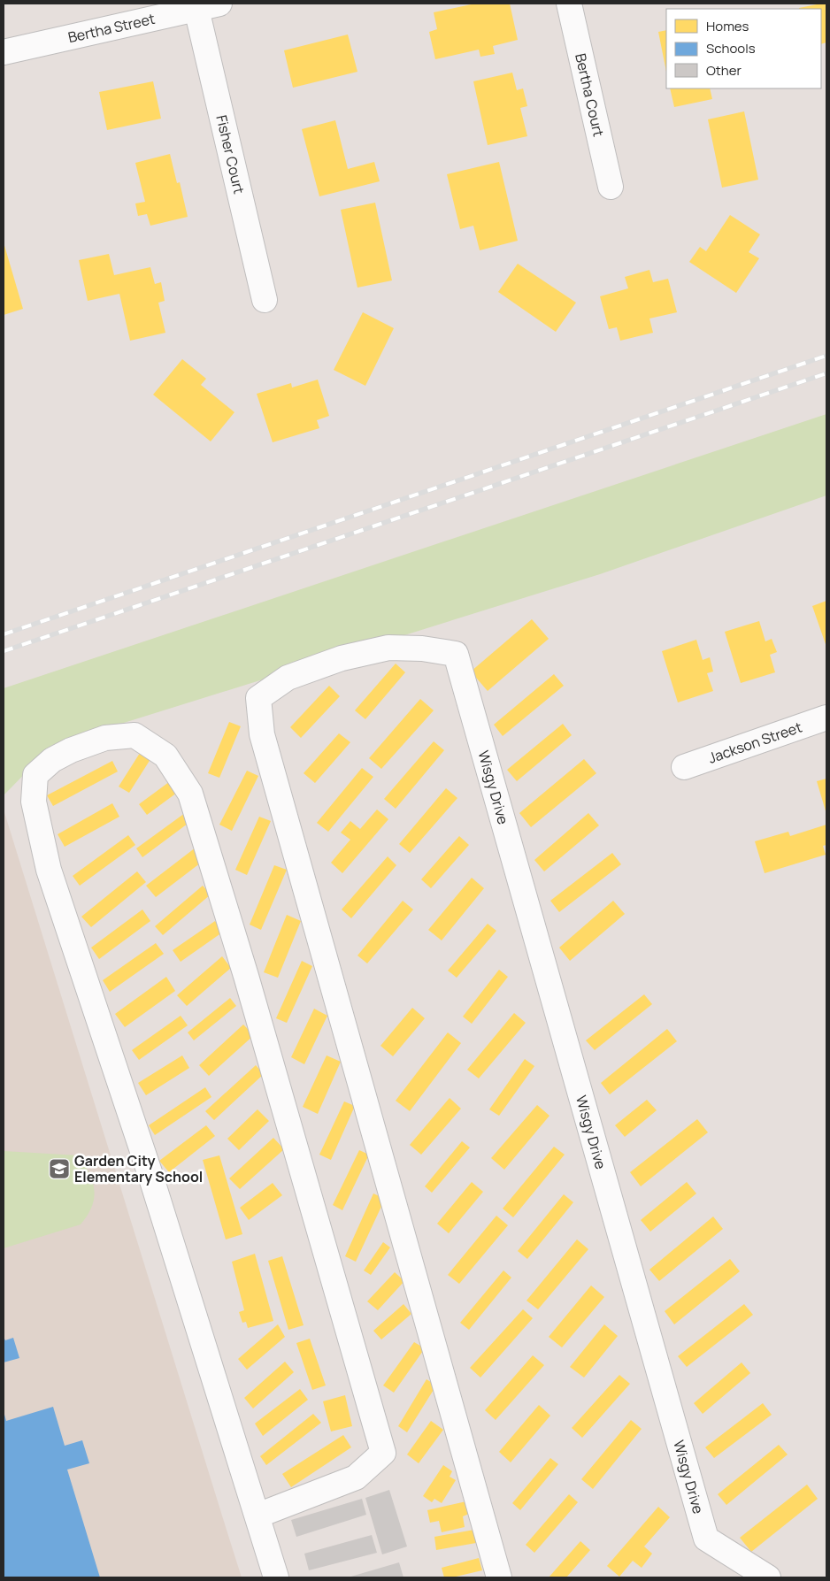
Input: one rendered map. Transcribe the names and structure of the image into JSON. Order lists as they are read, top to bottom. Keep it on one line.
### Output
{"streets":{"street":["Bertha Street","Bertha Court","Fisher Court","Jackson Street","Wisgy Drive"]},"crossings":[["Bertha Street","Fisher Court"]],"places":{"school or university":["Garden City Elementary School"]},"legend":["Homes","Schools","Other"]}
